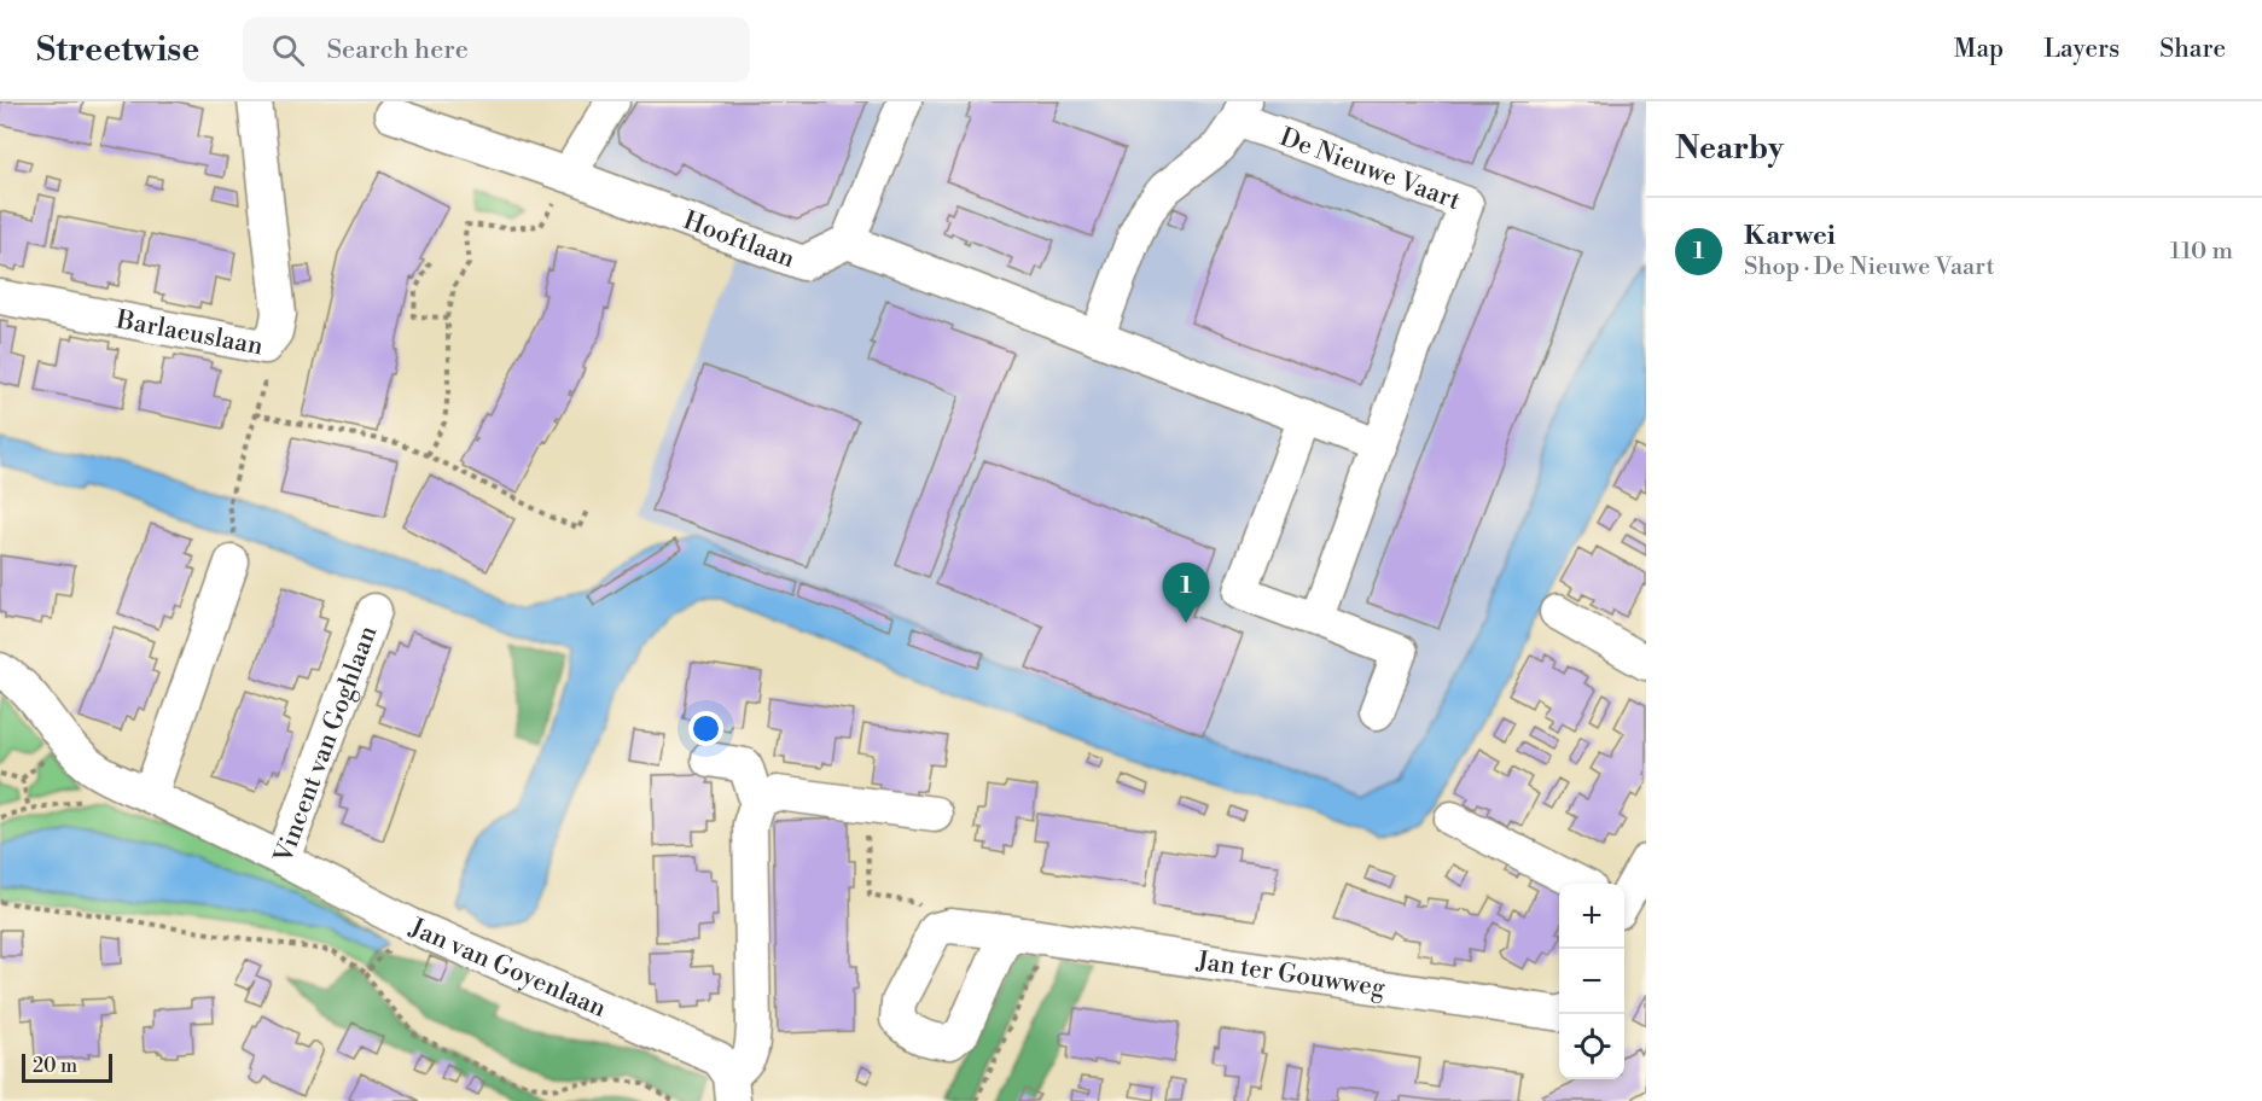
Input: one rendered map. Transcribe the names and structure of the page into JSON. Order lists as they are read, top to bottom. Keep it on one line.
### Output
{"streets":{"street":["De Nieuwe Vaart","Hooftlaan","Barlaeuslaan","Vincent van Goghlaan","Jan van Goyenlaan","Jan ter Gouwweg"]},"crossings":[["Vincent van Goghlaan","Jan van Goyenlaan"]],"scale_bar":"20 m","page":{"header":"Streetwise","search":"Search here","nav":["Map","Layers","Share"],"heading":"Nearby","list":[{"mark":"1","name":"Karwei","note":"Shop · De Nieuwe Vaart","value":"110 m"}],"pins":"1","map_buttons":["+","−"],"scale":"20 m"}}
